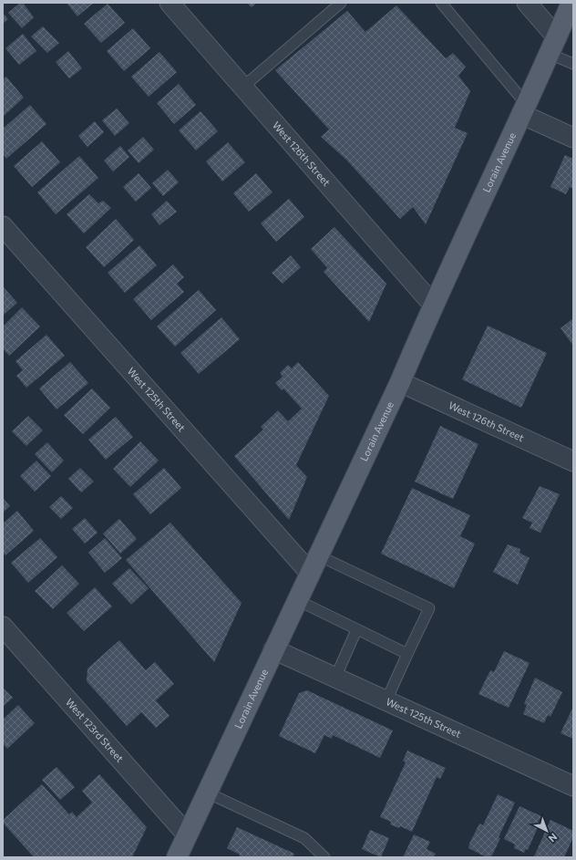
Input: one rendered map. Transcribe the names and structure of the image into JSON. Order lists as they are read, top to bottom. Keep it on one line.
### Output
{"streets":{"main road":["Lorain Avenue"],"street":["West 126th Street","West 125th Street","West 123rd Street"]},"crossings":[["West 126th Street","Lorain Avenue"],["Lorain Avenue","West 125th Street"],["Lorain Avenue","West 123rd Street"]],"north":"bottom right"}
